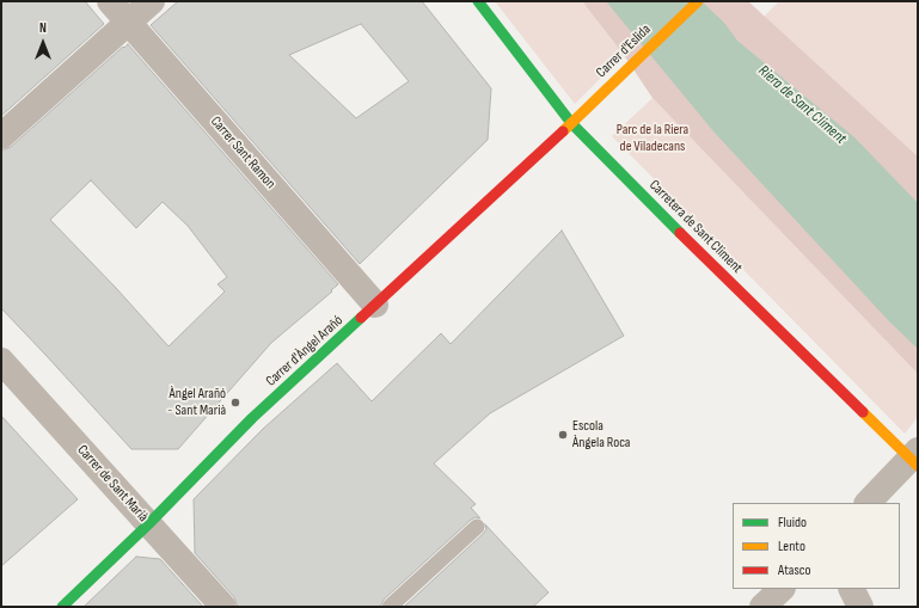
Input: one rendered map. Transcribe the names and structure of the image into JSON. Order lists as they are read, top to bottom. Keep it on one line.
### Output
{"streets":{"street":["Carrer d'Eslida","Carrer Sant Ramon","Carretera de Sant Climent","Carrer d'Àngel Arañó","Carrer de Sant Marià"]},"crossings":[["Carrer d'Eslida","Carretera de Sant Climent"],["Carrer d'Eslida","Carrer d'Àngel Arañó"],["Carrer Sant Ramon","Carrer d'Àngel Arañó"],["Carretera de Sant Climent","Carrer d'Àngel Arañó"],["Carrer d'Àngel Arañó","Carrer de Sant Marià"]],"water":["Riera de Sant Climent"],"parks":["Parc de la Riera de Viladecans"],"places":["Àngel Arañó - Sant Marià","Escola Àngela Roca"],"legend":["Fluido","Lento","Atasco"],"north":"top"}
